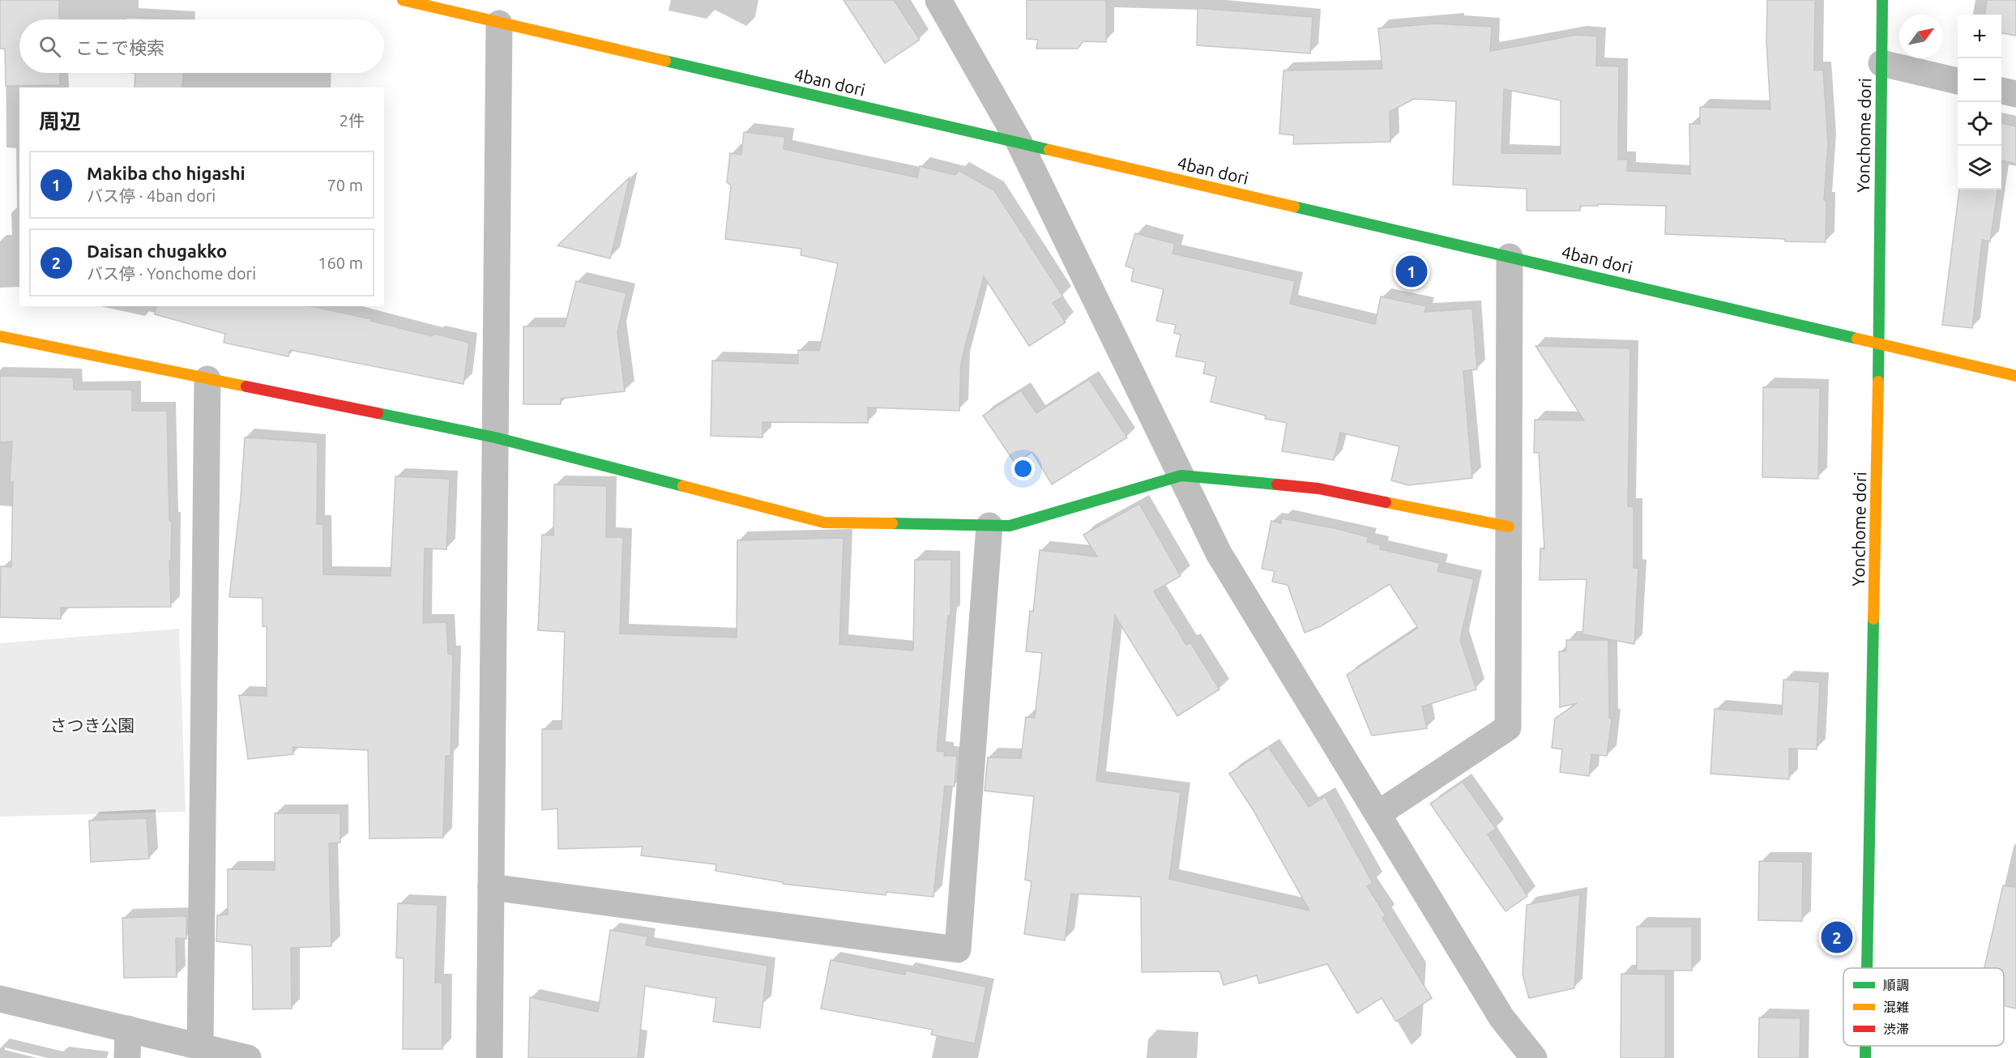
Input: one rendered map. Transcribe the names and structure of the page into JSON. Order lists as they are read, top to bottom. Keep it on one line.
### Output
{"streets":{"street":["4ban dori","Yonchome dori"]},"crossings":[["4ban dori","Yonchome dori"]],"parks":["さつき公園"],"legend":["順調","混雑","渋滞"],"north":"top right","page":{"map_buttons":["+","−"],"search":"ここで検索","heading":["周辺","2件"],"list":[{"mark":"1","name":"Makiba cho higashi","note":"バス停 · 4ban dori","value":"70 m"},{"mark":"2","name":"Daisan chugakko","note":"バス停 · Yonchome dori","value":"160 m"}],"pins":["1","2"]}}
